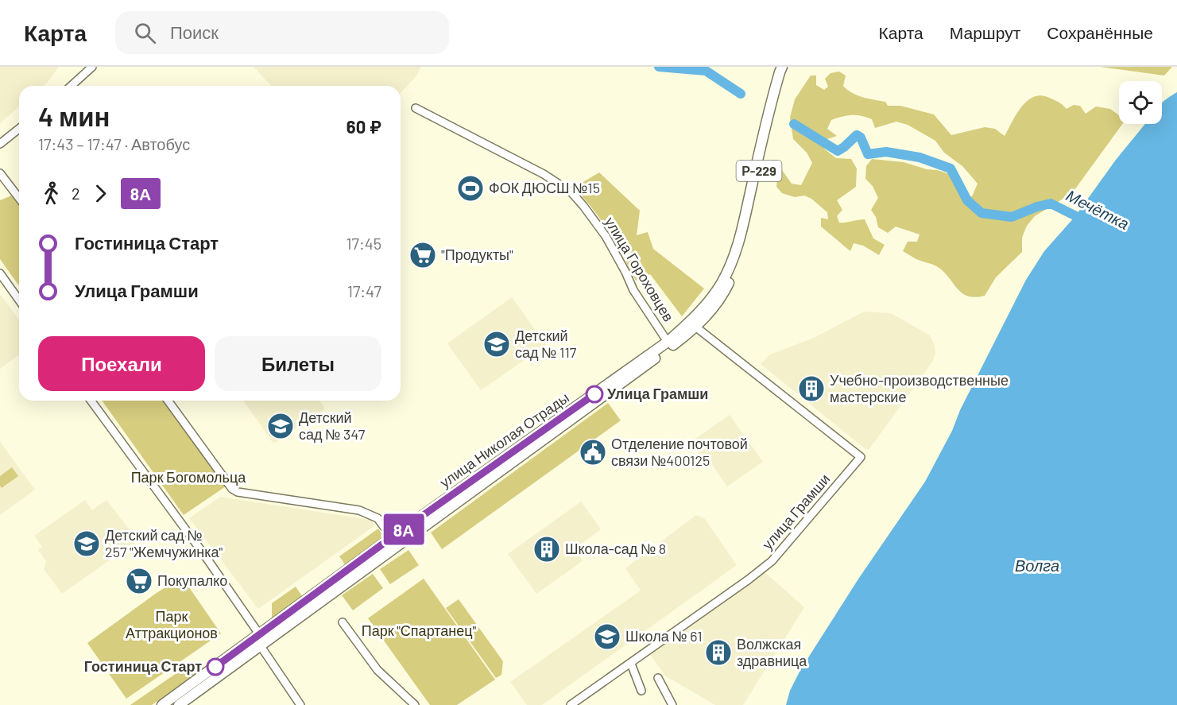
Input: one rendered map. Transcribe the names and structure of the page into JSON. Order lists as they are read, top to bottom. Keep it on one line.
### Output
{"streets":{"main road":["Р-229","улица Николая Отрады"],"street":["улица Гороховцев","улица Грамши"]},"crossings":[["улица Гороховцев","улица Николая Отрады"],["улица Николая Отрады","улица Грамши"]],"water":["Мечётка","Волга"],"parks":["Парк Богомольца","Парк Аттракционов","Парк \"Спартанец\""],"places":{"sports":["ФОК ДЮСШ №15"],"supermarket":["\"Продукты\"","Покупалко"],"school or university":["Детский сад № 117","Детский сад № 347","Детский сад № 257 \"Жемчужинка\"","Школа № 61"],"building":["Учебно-производственные мастерские","Школа-сад № 8","Волжская здравница"],"other":["Улица Грамши","Гостиница Старт"],"public building":["Отделение почтовой связи №400125"]},"lines":["bus line 8А"],"page":{"header":"Карта","search":"Поиск","nav":["Карта","Маршрут","Сохранённые"],"on_map":"8А","heading":["4 мин","17:43 – 17:47 · Автобус","60 ₽"],"legs":["2","8А"],"list":[{"name":"Гостиница Старт","value":"17:45"},{"name":"Улица Грамши","value":"17:47"}],"buttons":["Поехали","Билеты"]}}
